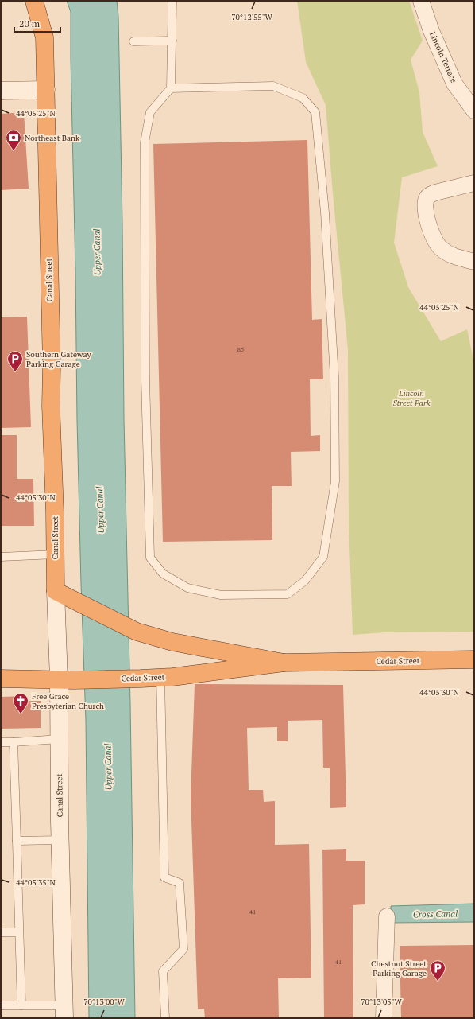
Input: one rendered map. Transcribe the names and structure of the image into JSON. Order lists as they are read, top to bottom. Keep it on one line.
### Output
{"streets":{"highway":["Canal Street","Cedar Street"],"street":["Lincoln Terrace"]},"crossings":[["Canal Street","Cedar Street"]],"water":["Upper Canal","Cross Canal"],"parks":["Lincoln Street Park"],"places":{"bank":["Northeast Bank"],"parking":["Southern Gateway Parking Garage","Chestnut Street Parking Garage"],"church":["Free Grace Presbyterian Church"]},"house_numbers":["85","41","41"],"scale_bar":"20 m","coordinates":["70°12'55\"W","44°05'25\"N","44°05'30\"N","44°05'35\"N","70°13'00\"W","70°13'05\"W"]}
